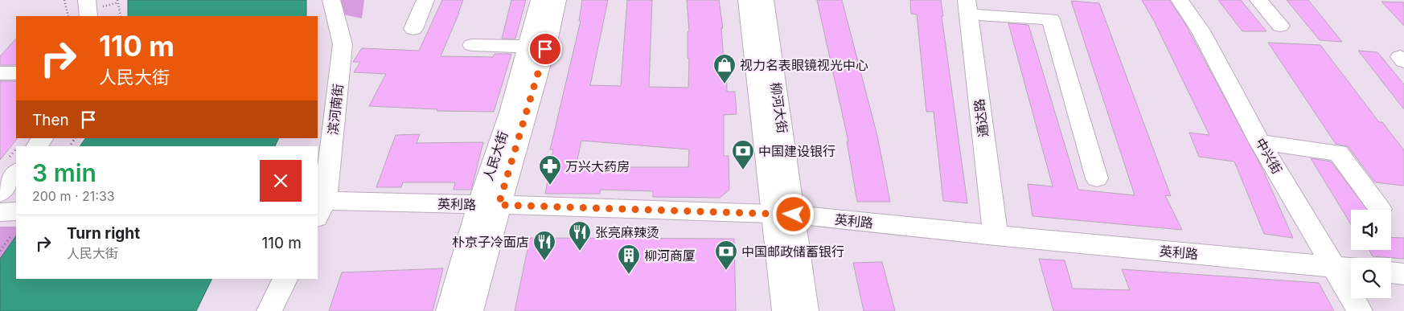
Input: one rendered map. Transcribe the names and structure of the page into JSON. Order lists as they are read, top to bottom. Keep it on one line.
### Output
{"streets":{"street":["柳河大街","滨河南街","通达路","人民大街","中兴街","英利路"]},"crossings":[["柳河大街","英利路"],["滨河南街","英利路"],["通达路","英利路"],["人民大街","英利路"],["中兴街","英利路"]],"places":{"shop":["视力名表眼镜视光中心"],"bank":["中国建设银行","中国邮政储蓄银行"],"pharmacy":["万兴大药房"],"restaurant":["张亮麻辣烫","朴京子冷面店"],"building":["柳河商厦"]},"page":{"turn":["110 m","人民大街"],"then":"Then","heading":["3 min","200 m · 21:33"],"list":[{"name":"Turn right","note":"人民大街","value":"110 m"}]}}
